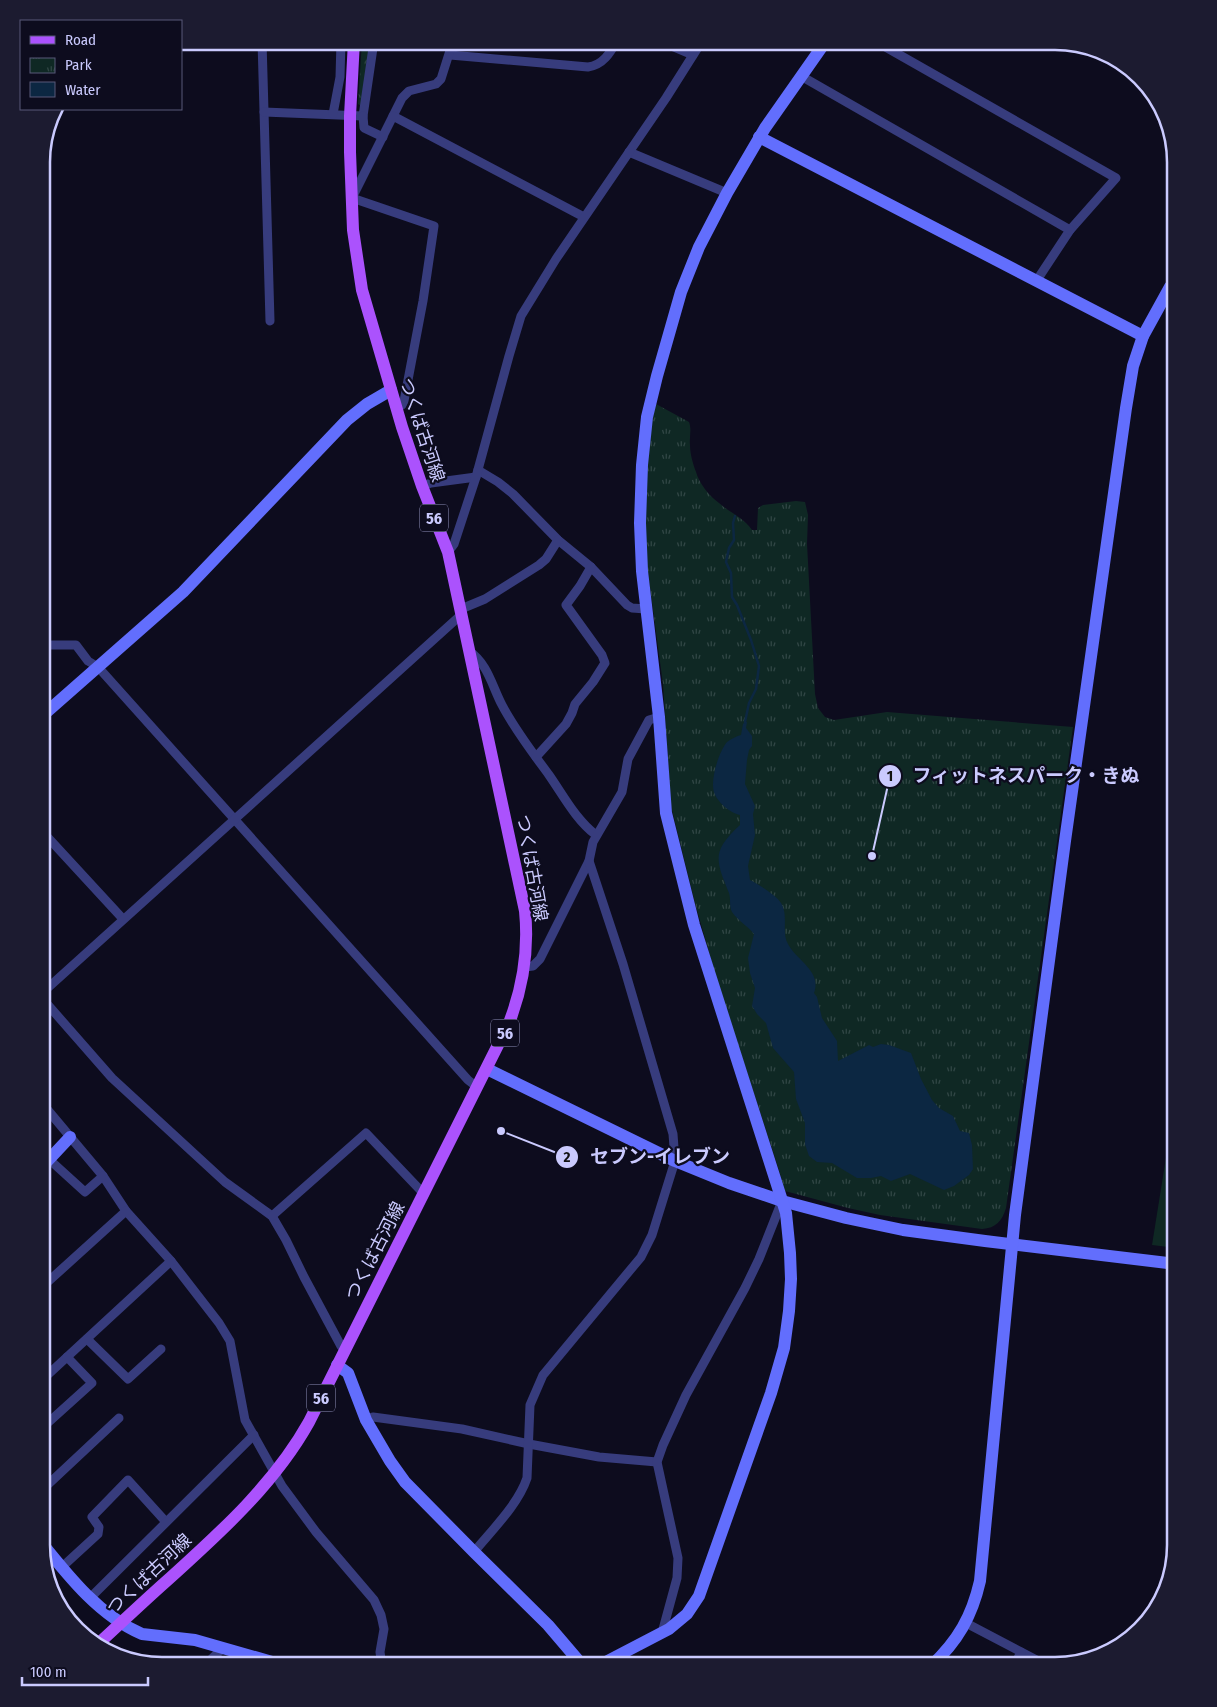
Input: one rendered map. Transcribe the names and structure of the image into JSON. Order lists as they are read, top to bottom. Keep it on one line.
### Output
{"streets":{"main road":["つくば古河線","56"]},"places":["フィットネスパーク・きぬ","セブン-イレブン"],"legend":["Road","Park","Water"],"scale_bar":"100 m"}
